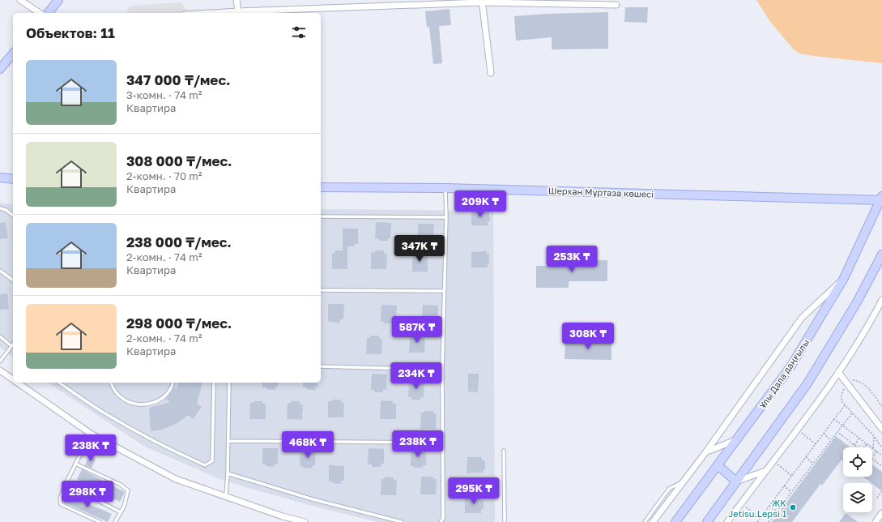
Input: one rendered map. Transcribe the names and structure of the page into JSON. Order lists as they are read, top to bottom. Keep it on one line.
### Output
{"streets":{"main road":["Шерхан Мұртаза көшесі","Ұлы Дала даңғылы"]},"crossings":[["Шерхан Мұртаза көшесі","Ұлы Дала даңғылы"]],"places":["ЖК Jetisu.Lepsi 1"],"page":{"heading":"Объектов: 11","list":[{"name":"347 000 ₸/мес.","note":"3-комн. · 74 m² · Квартира"},{"name":"308 000 ₸/мес.","note":"2-комн. · 70 m² · Квартира"},{"name":"238 000 ₸/мес.","note":"2-комн. · 74 m² · Квартира"},{"name":"298 000 ₸/мес.","note":"2-комн. · 74 m² · Квартира"}],"price":["209K ₸","347K ₸","253K ₸","587K ₸","308K ₸","234K ₸","238K ₸","468K ₸","238K ₸","295K ₸","298K ₸"]}}
